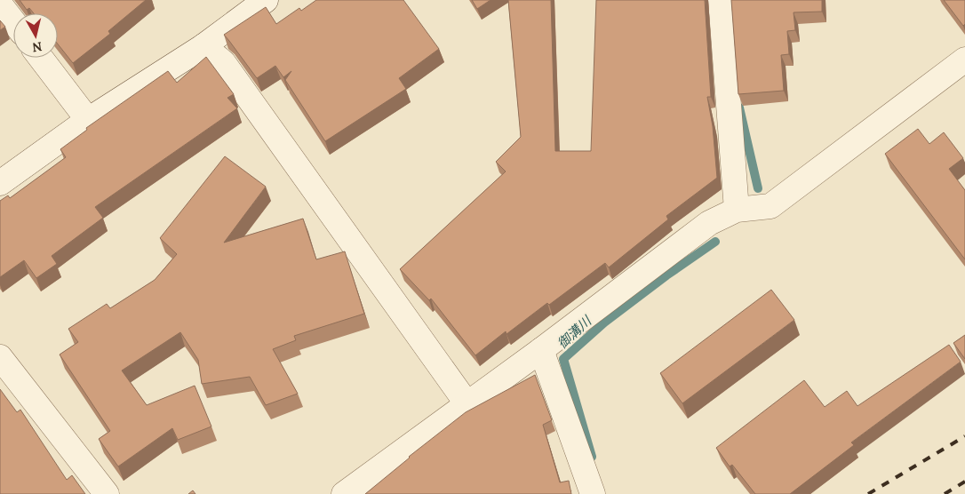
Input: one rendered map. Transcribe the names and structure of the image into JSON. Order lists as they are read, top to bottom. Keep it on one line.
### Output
{"water":["御溝川"],"north":"bottom"}
